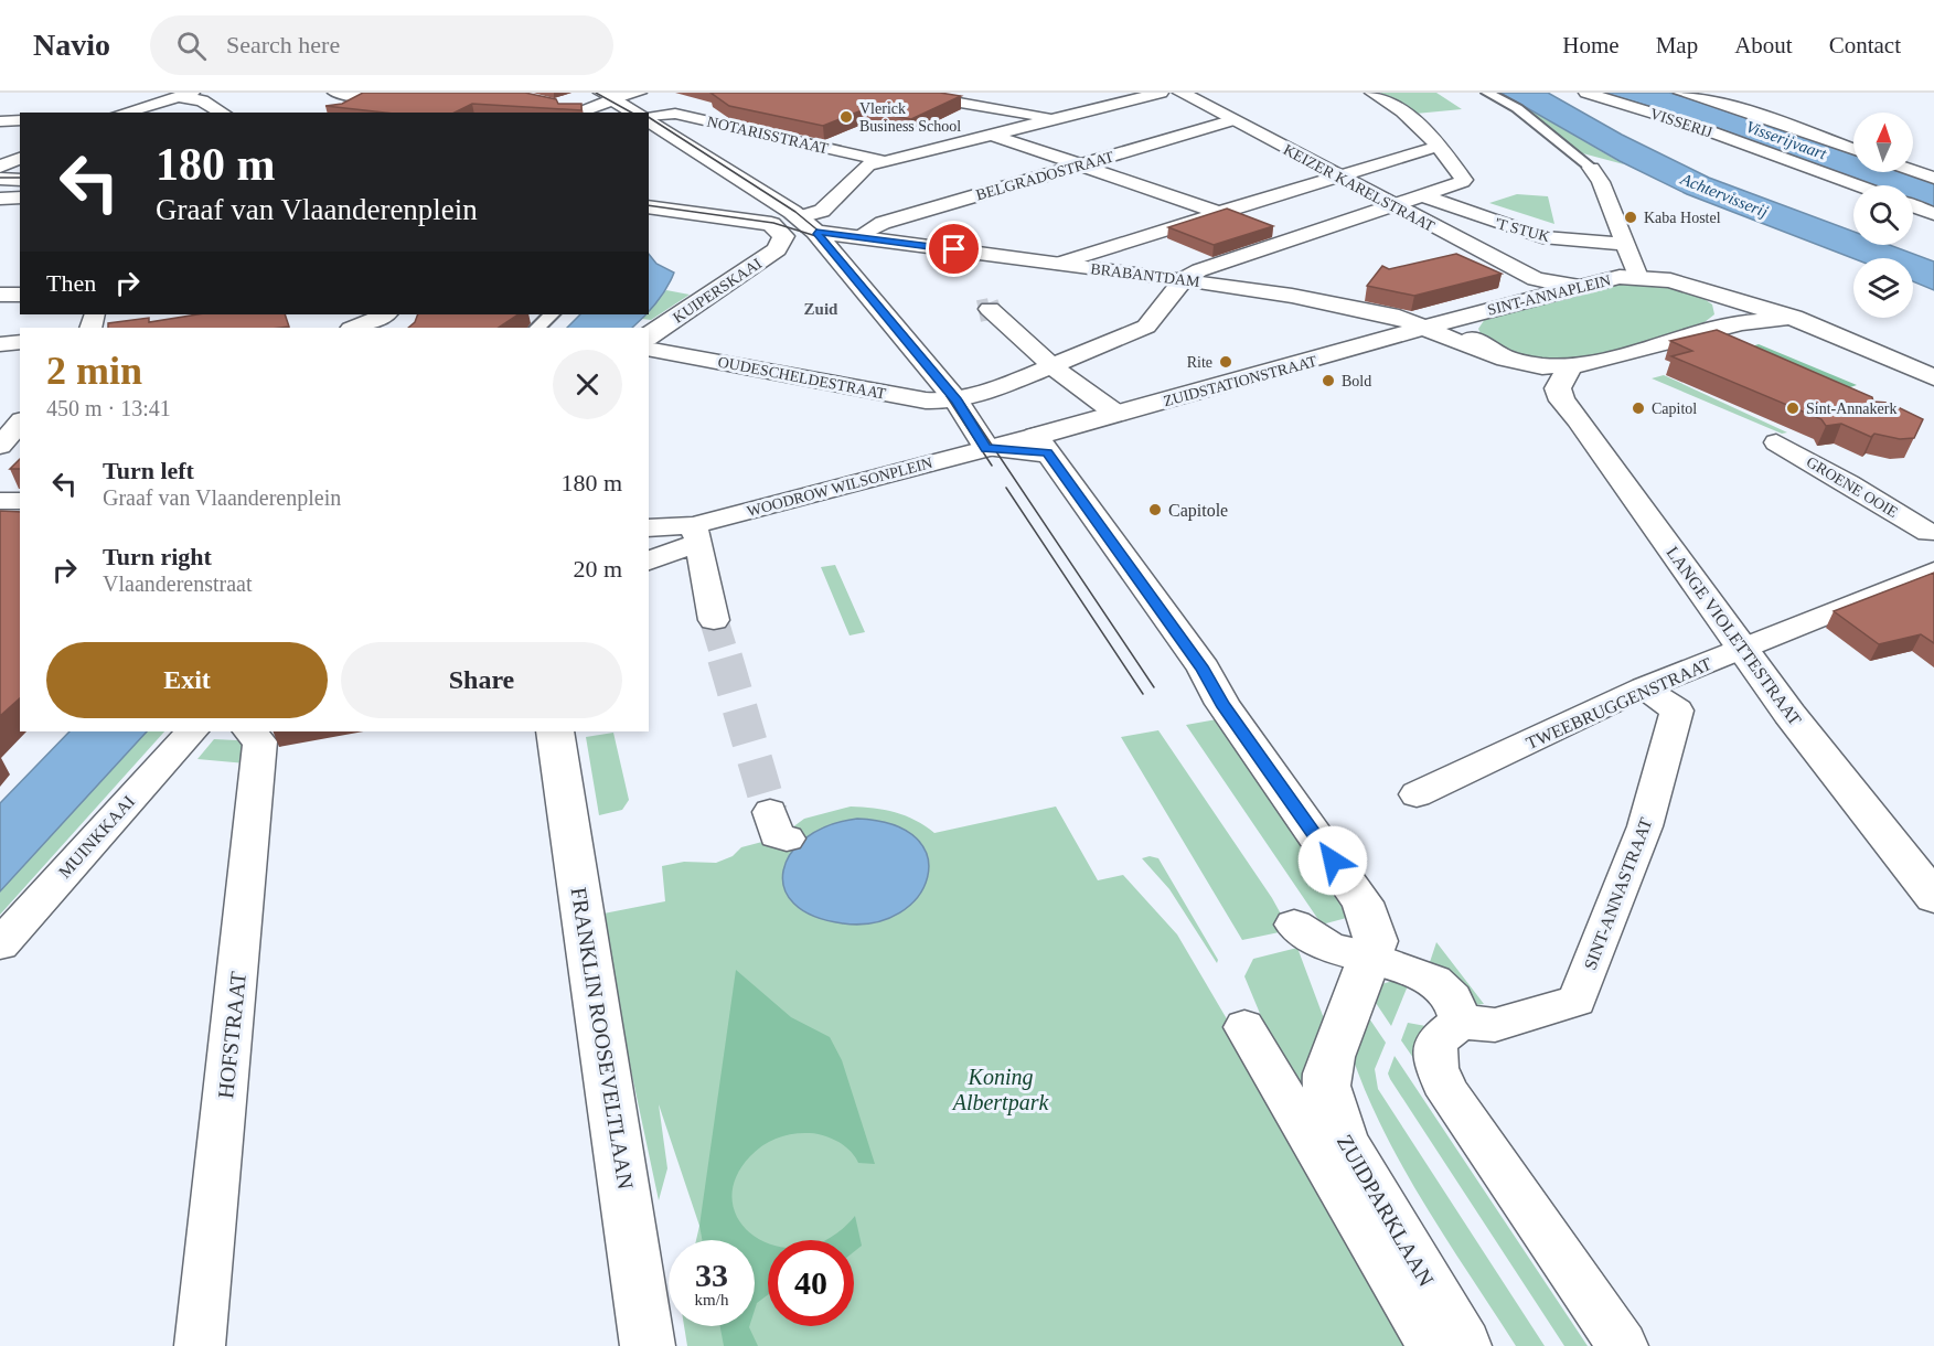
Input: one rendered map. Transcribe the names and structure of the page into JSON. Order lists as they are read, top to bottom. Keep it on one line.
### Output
{"streets":{"street":["VISSERIJ","NOTARISSTRAAT","BELGRADOSTRAAT","KEIZER KARELSTRAAT","'T STUK","BRABANTDAM","KUIPERSKAAI","SINT-ANNAPLEIN","OUDESCHELDESTRAAT","ZUIDSTATIONSTRAAT","WOODROW WILSONPLEIN","GROENE OOIE","LANGE VIOLETTESTRAAT","TWEEBRUGGENSTRAAT","MUINKKAAI","SINT-ANNASTRAAT","HOFSTRAAT","FRANKLIN ROOSEVELTLAAN","ZUIDPARKLAAN"]},"crossings":[["BELGRADOSTRAAT","KEIZER KARELSTRAAT"],["BELGRADOSTRAAT","BRABANTDAM"],["KEIZER KARELSTRAAT","SINT-ANNAPLEIN"],["BRABANTDAM","SINT-ANNAPLEIN"],["BRABANTDAM","OUDESCHELDESTRAAT"],["BRABANTDAM","ZUIDSTATIONSTRAAT"],["SINT-ANNAPLEIN","ZUIDSTATIONSTRAAT"],["SINT-ANNAPLEIN","LANGE VIOLETTESTRAAT"],["LANGE VIOLETTESTRAAT","TWEEBRUGGENSTRAAT"],["TWEEBRUGGENSTRAAT","SINT-ANNASTRAAT"]],"districts":["Zuid"],"water":["Visserijvaart","Achtervisserij"],"parks":["Koning Albertpark"],"places":["Vlerick Business School","Kaba Hostel","Rite","Bold","Capitol","Sint-Annakerk","Capitole"],"north":"top","page":{"header":"Navio","search":"Search here","nav":["Home","Map","About","Contact"],"turn":["180 m","Graaf van Vlaanderenplein"],"then":"Then","heading":["2 min","450 m · 13:41"],"list":[{"name":"Turn left","note":"Graaf van Vlaanderenplein","value":"180 m"},{"name":"Turn right","note":"Vlaanderenstraat","value":"20 m"}],"buttons":["Exit","Share"],"speed":"33 km/h","limit":"40"}}
